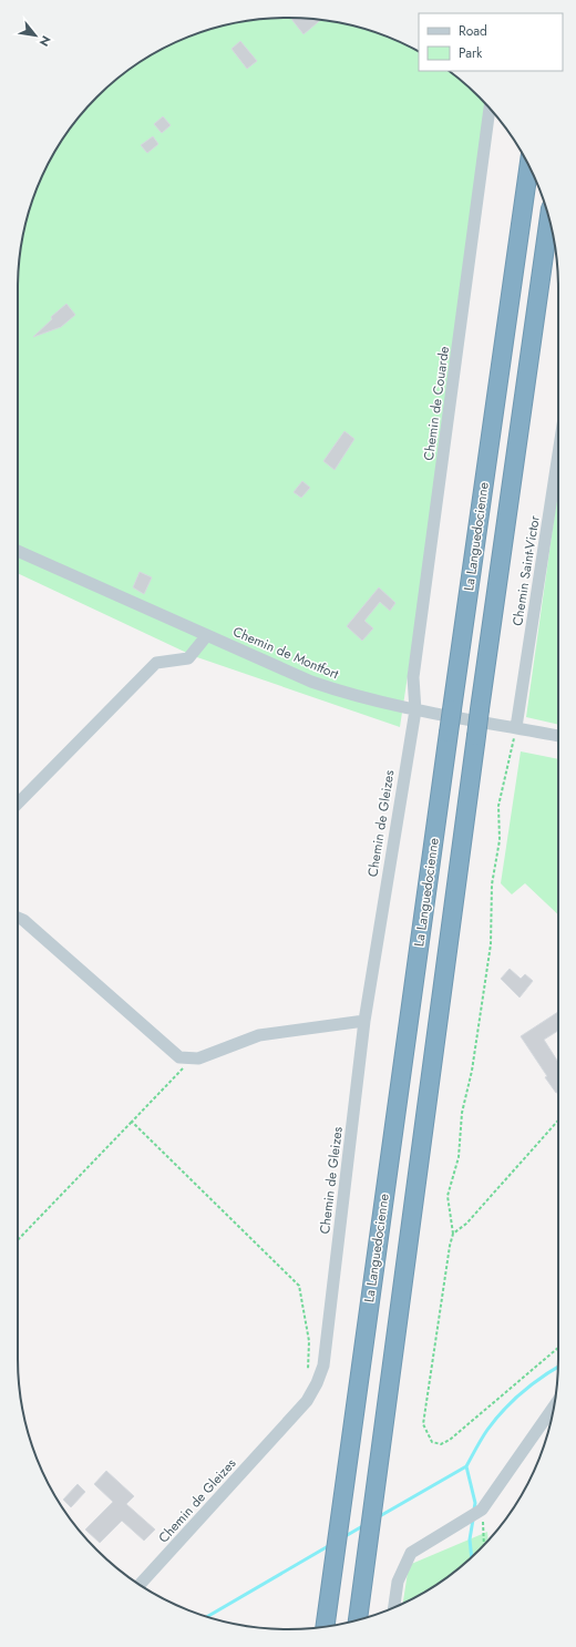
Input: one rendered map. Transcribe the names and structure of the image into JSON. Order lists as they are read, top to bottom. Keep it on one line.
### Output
{"streets":{"highway":["La Languedocienne"],"street":["Chemin de Couarde","Chemin Saint-Victor","Chemin de Montfort","Chemin de Gleizes"]},"crossings":[["Chemin de Couarde","Chemin de Montfort"],["Chemin de Couarde","Chemin de Gleizes"],["Chemin Saint-Victor","Chemin de Montfort"],["Chemin de Montfort","Chemin de Gleizes"]],"legend":["Road","Park"],"north":"bottom right"}
